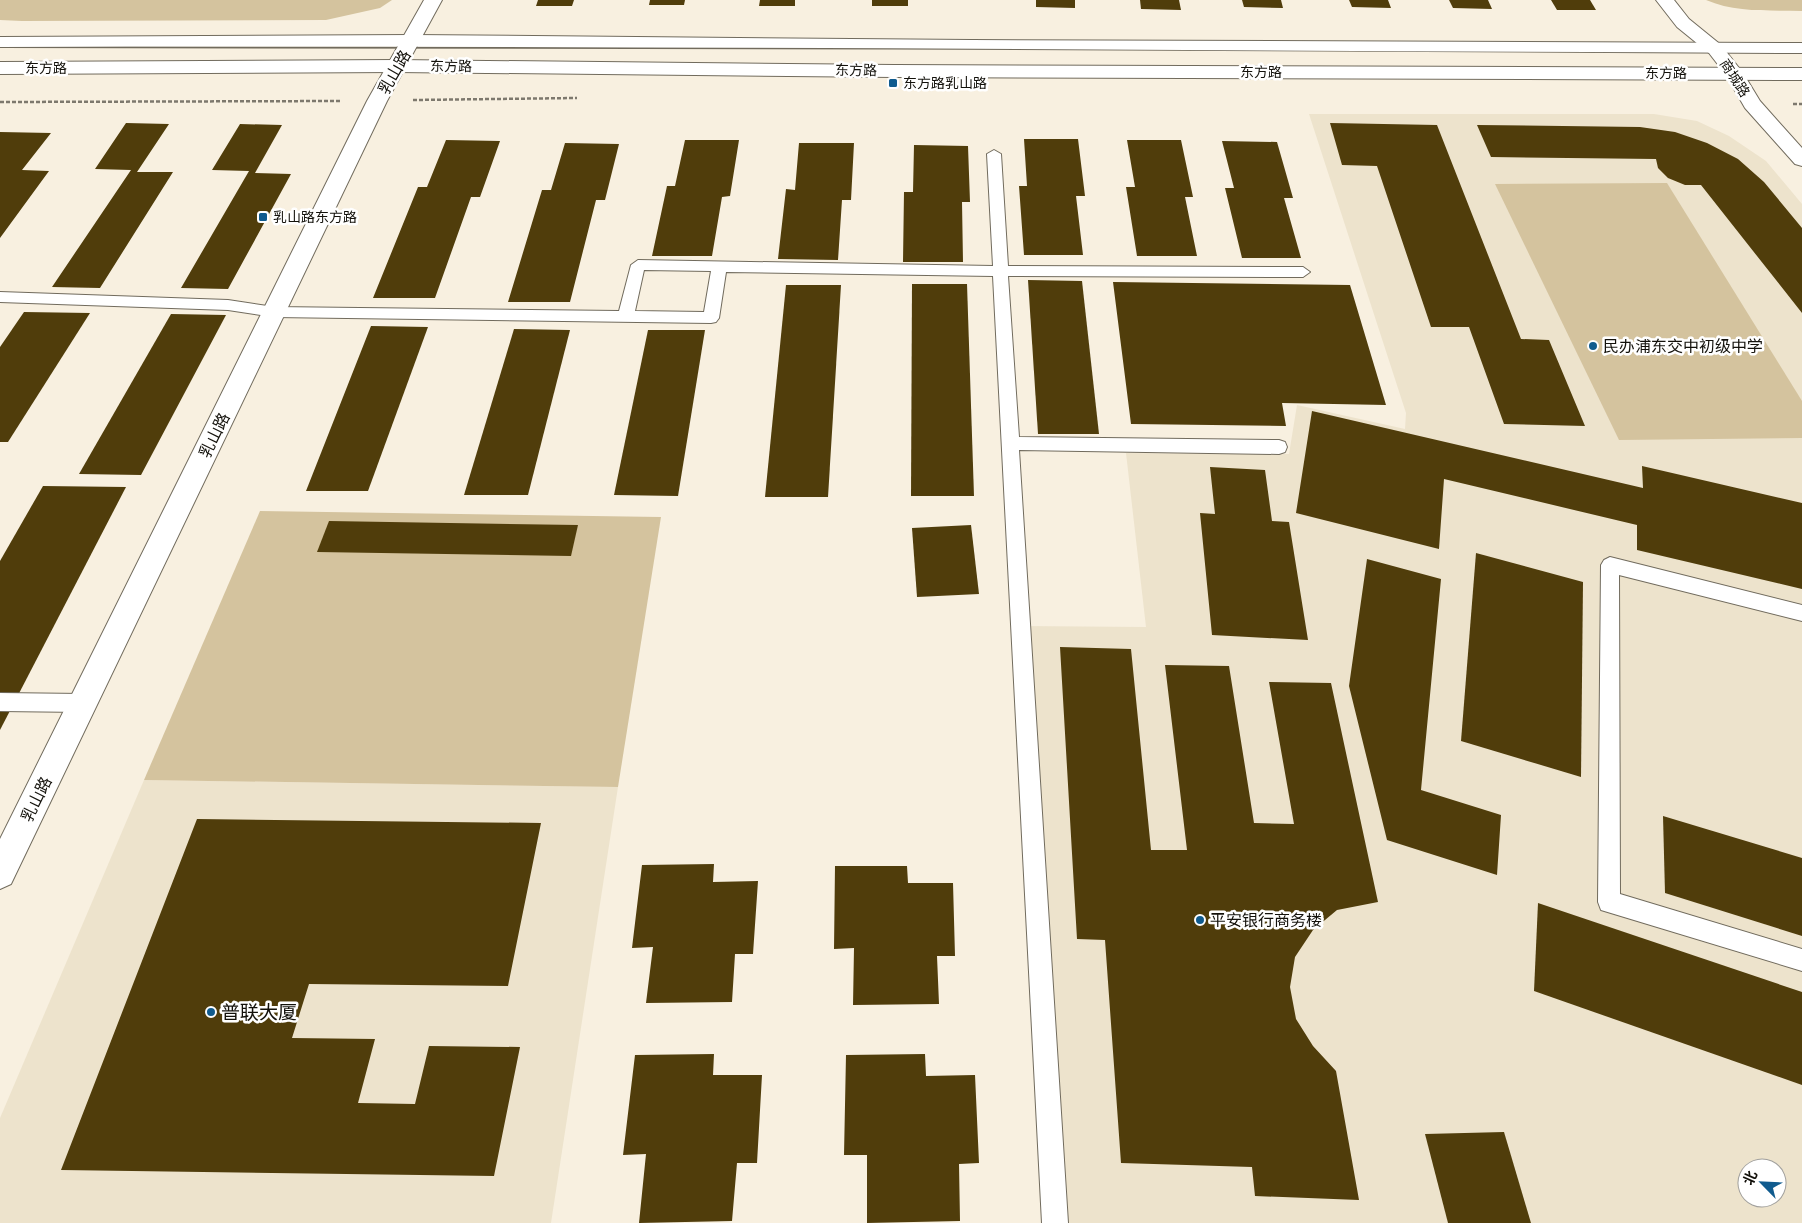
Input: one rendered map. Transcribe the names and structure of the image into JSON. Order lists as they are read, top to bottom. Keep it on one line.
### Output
{"streets":{"main road":["东方路","乳山路","商城路"]},"crossings":[["东方路","乳山路"],["东方路","商城路"]],"places":{"transit":["东方路乳山路","乳山路东方路"],"other":["民办浦东交中初级中学","平安银行商务楼","普联大厦"]},"north":"top left"}
